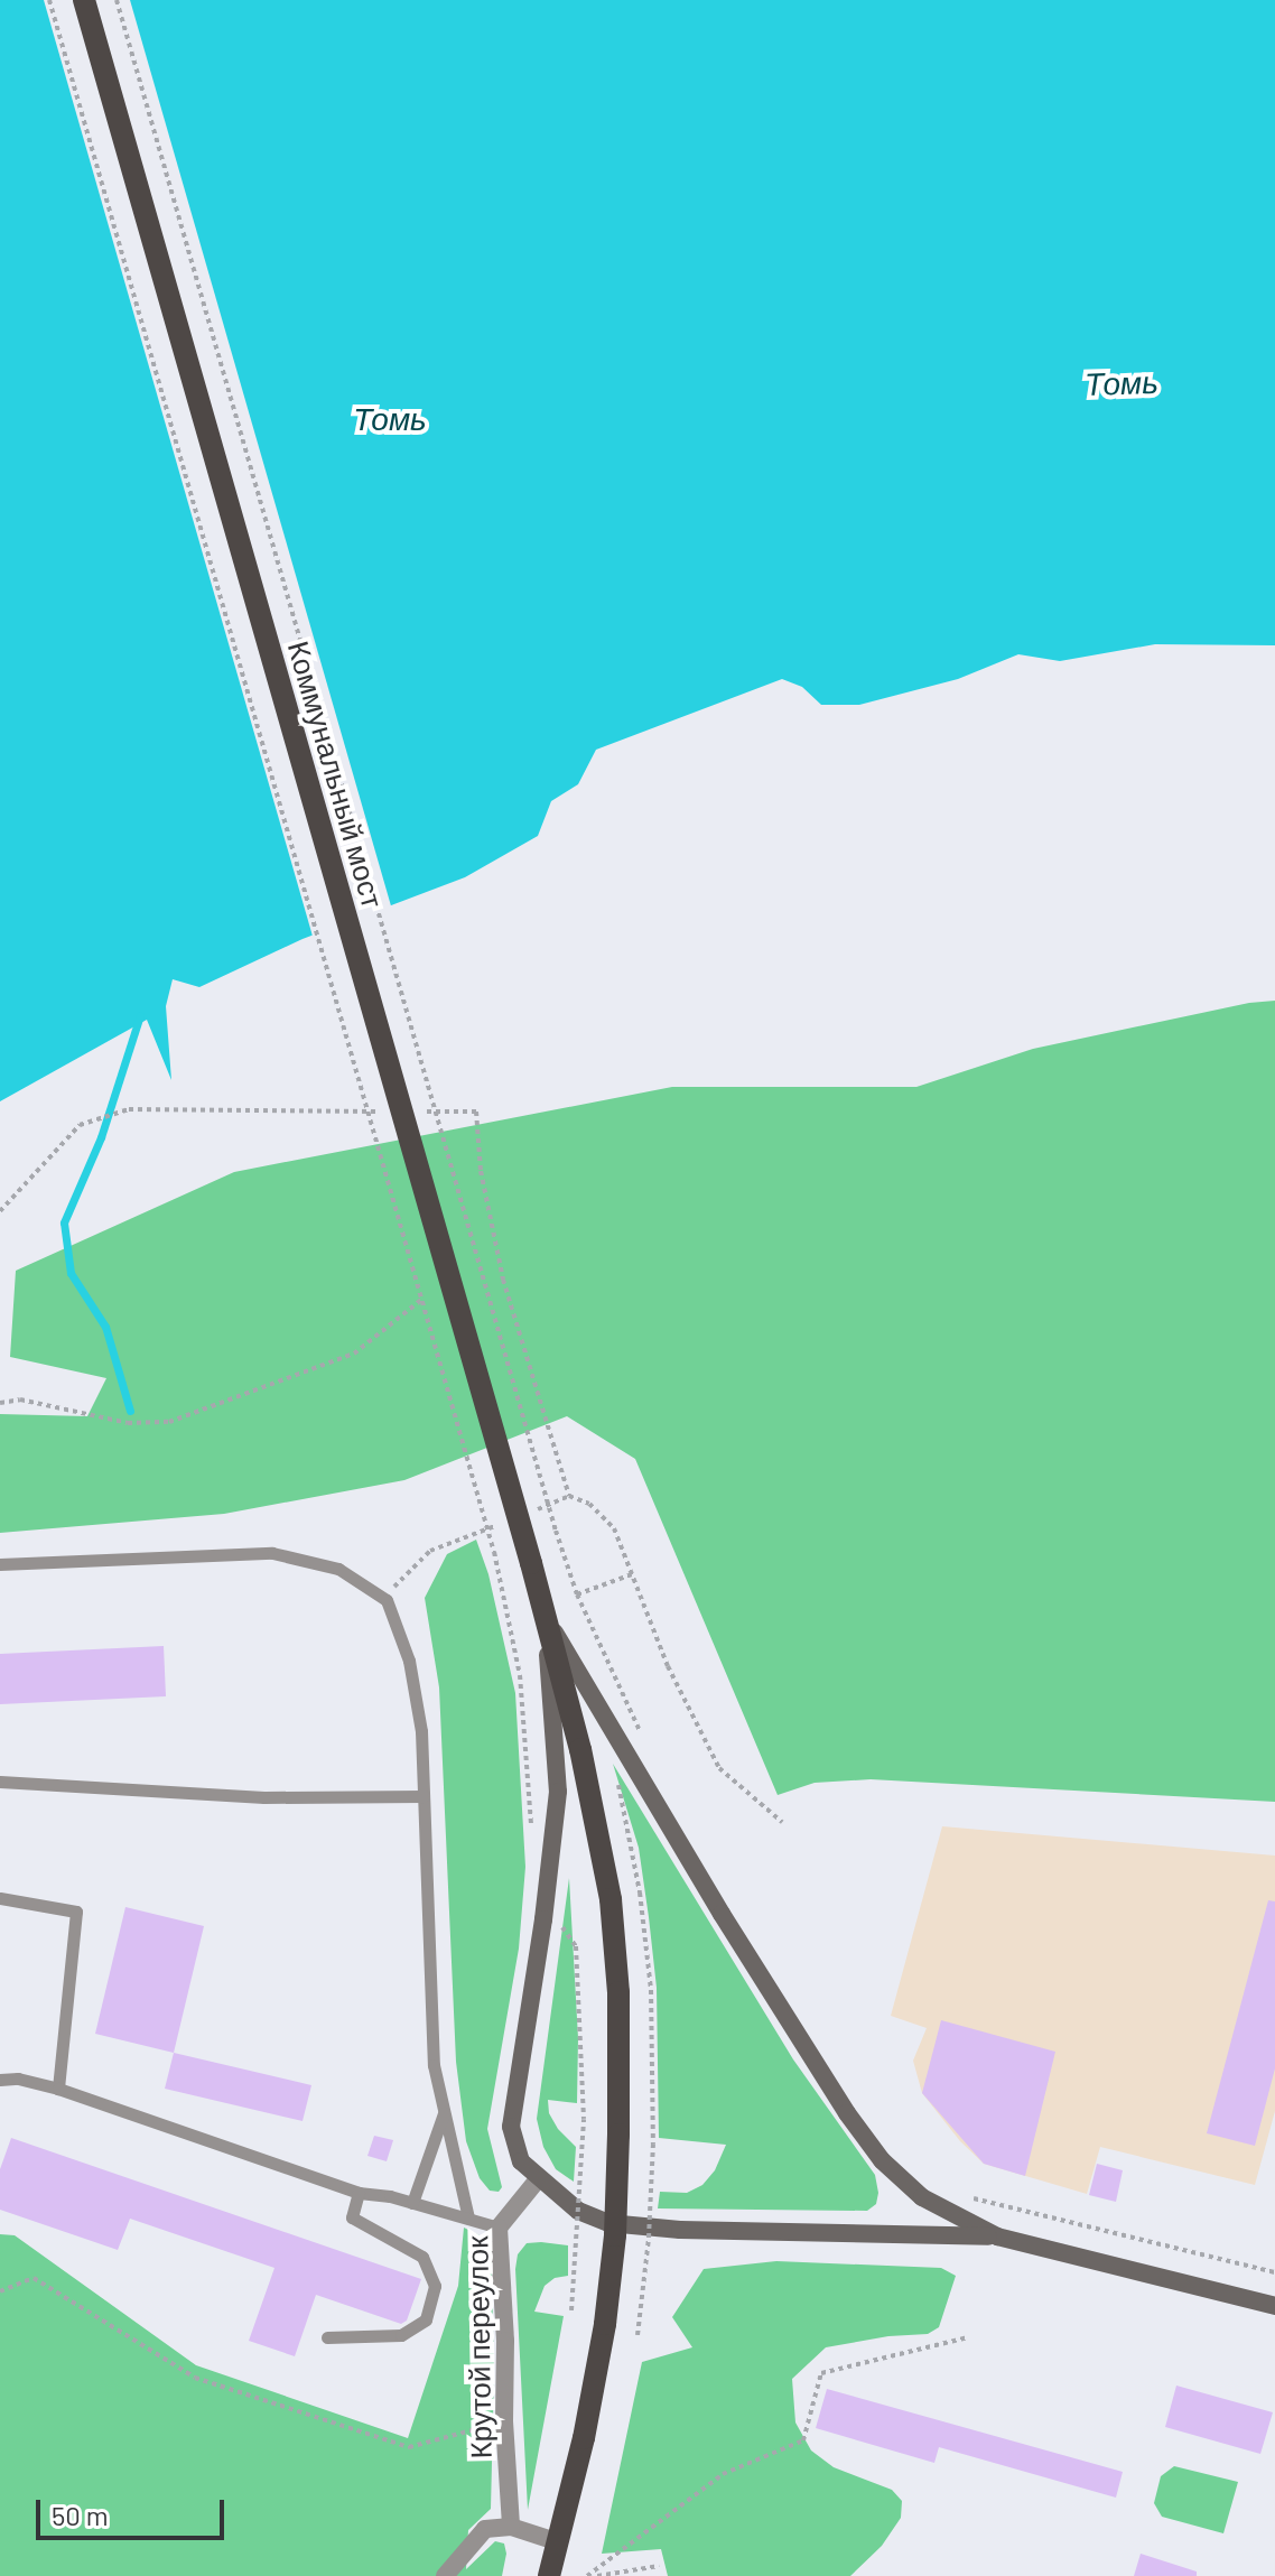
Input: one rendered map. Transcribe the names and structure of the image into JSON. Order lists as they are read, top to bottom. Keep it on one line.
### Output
{"streets":{"main road":["Коммунальный мост"],"street":["Крутой переулок"]},"water":["Томь"],"scale_bar":"50 m"}
